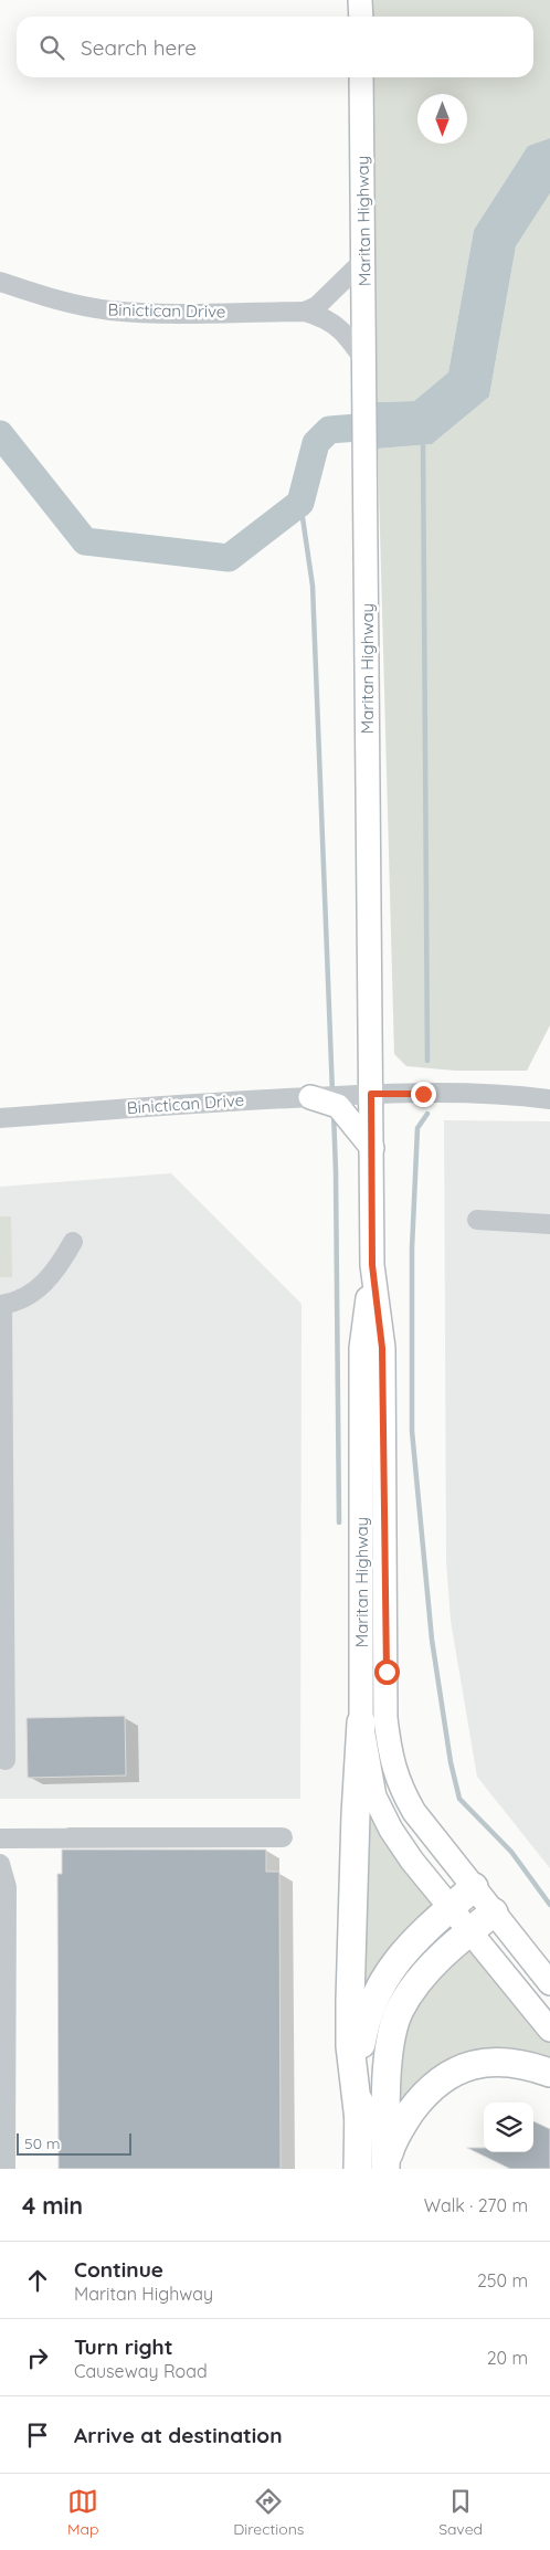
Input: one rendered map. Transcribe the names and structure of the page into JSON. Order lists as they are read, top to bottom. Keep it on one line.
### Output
{"streets":{"main road":["Maritan Highway"],"street":["Binictican Drive"]},"crossings":[["Maritan Highway","Binictican Drive"]],"scale_bar":"50 m","north":"bottom","page":{"search":"Search here","scale":"50 m","heading":["4 min","Walk · 270 m"],"list":[["Continue","Maritan Highway","250 m"],["Turn right","Causeway Road","20 m"],"Arrive at destination"],"nav":["Map","Directions","Saved"]}}
